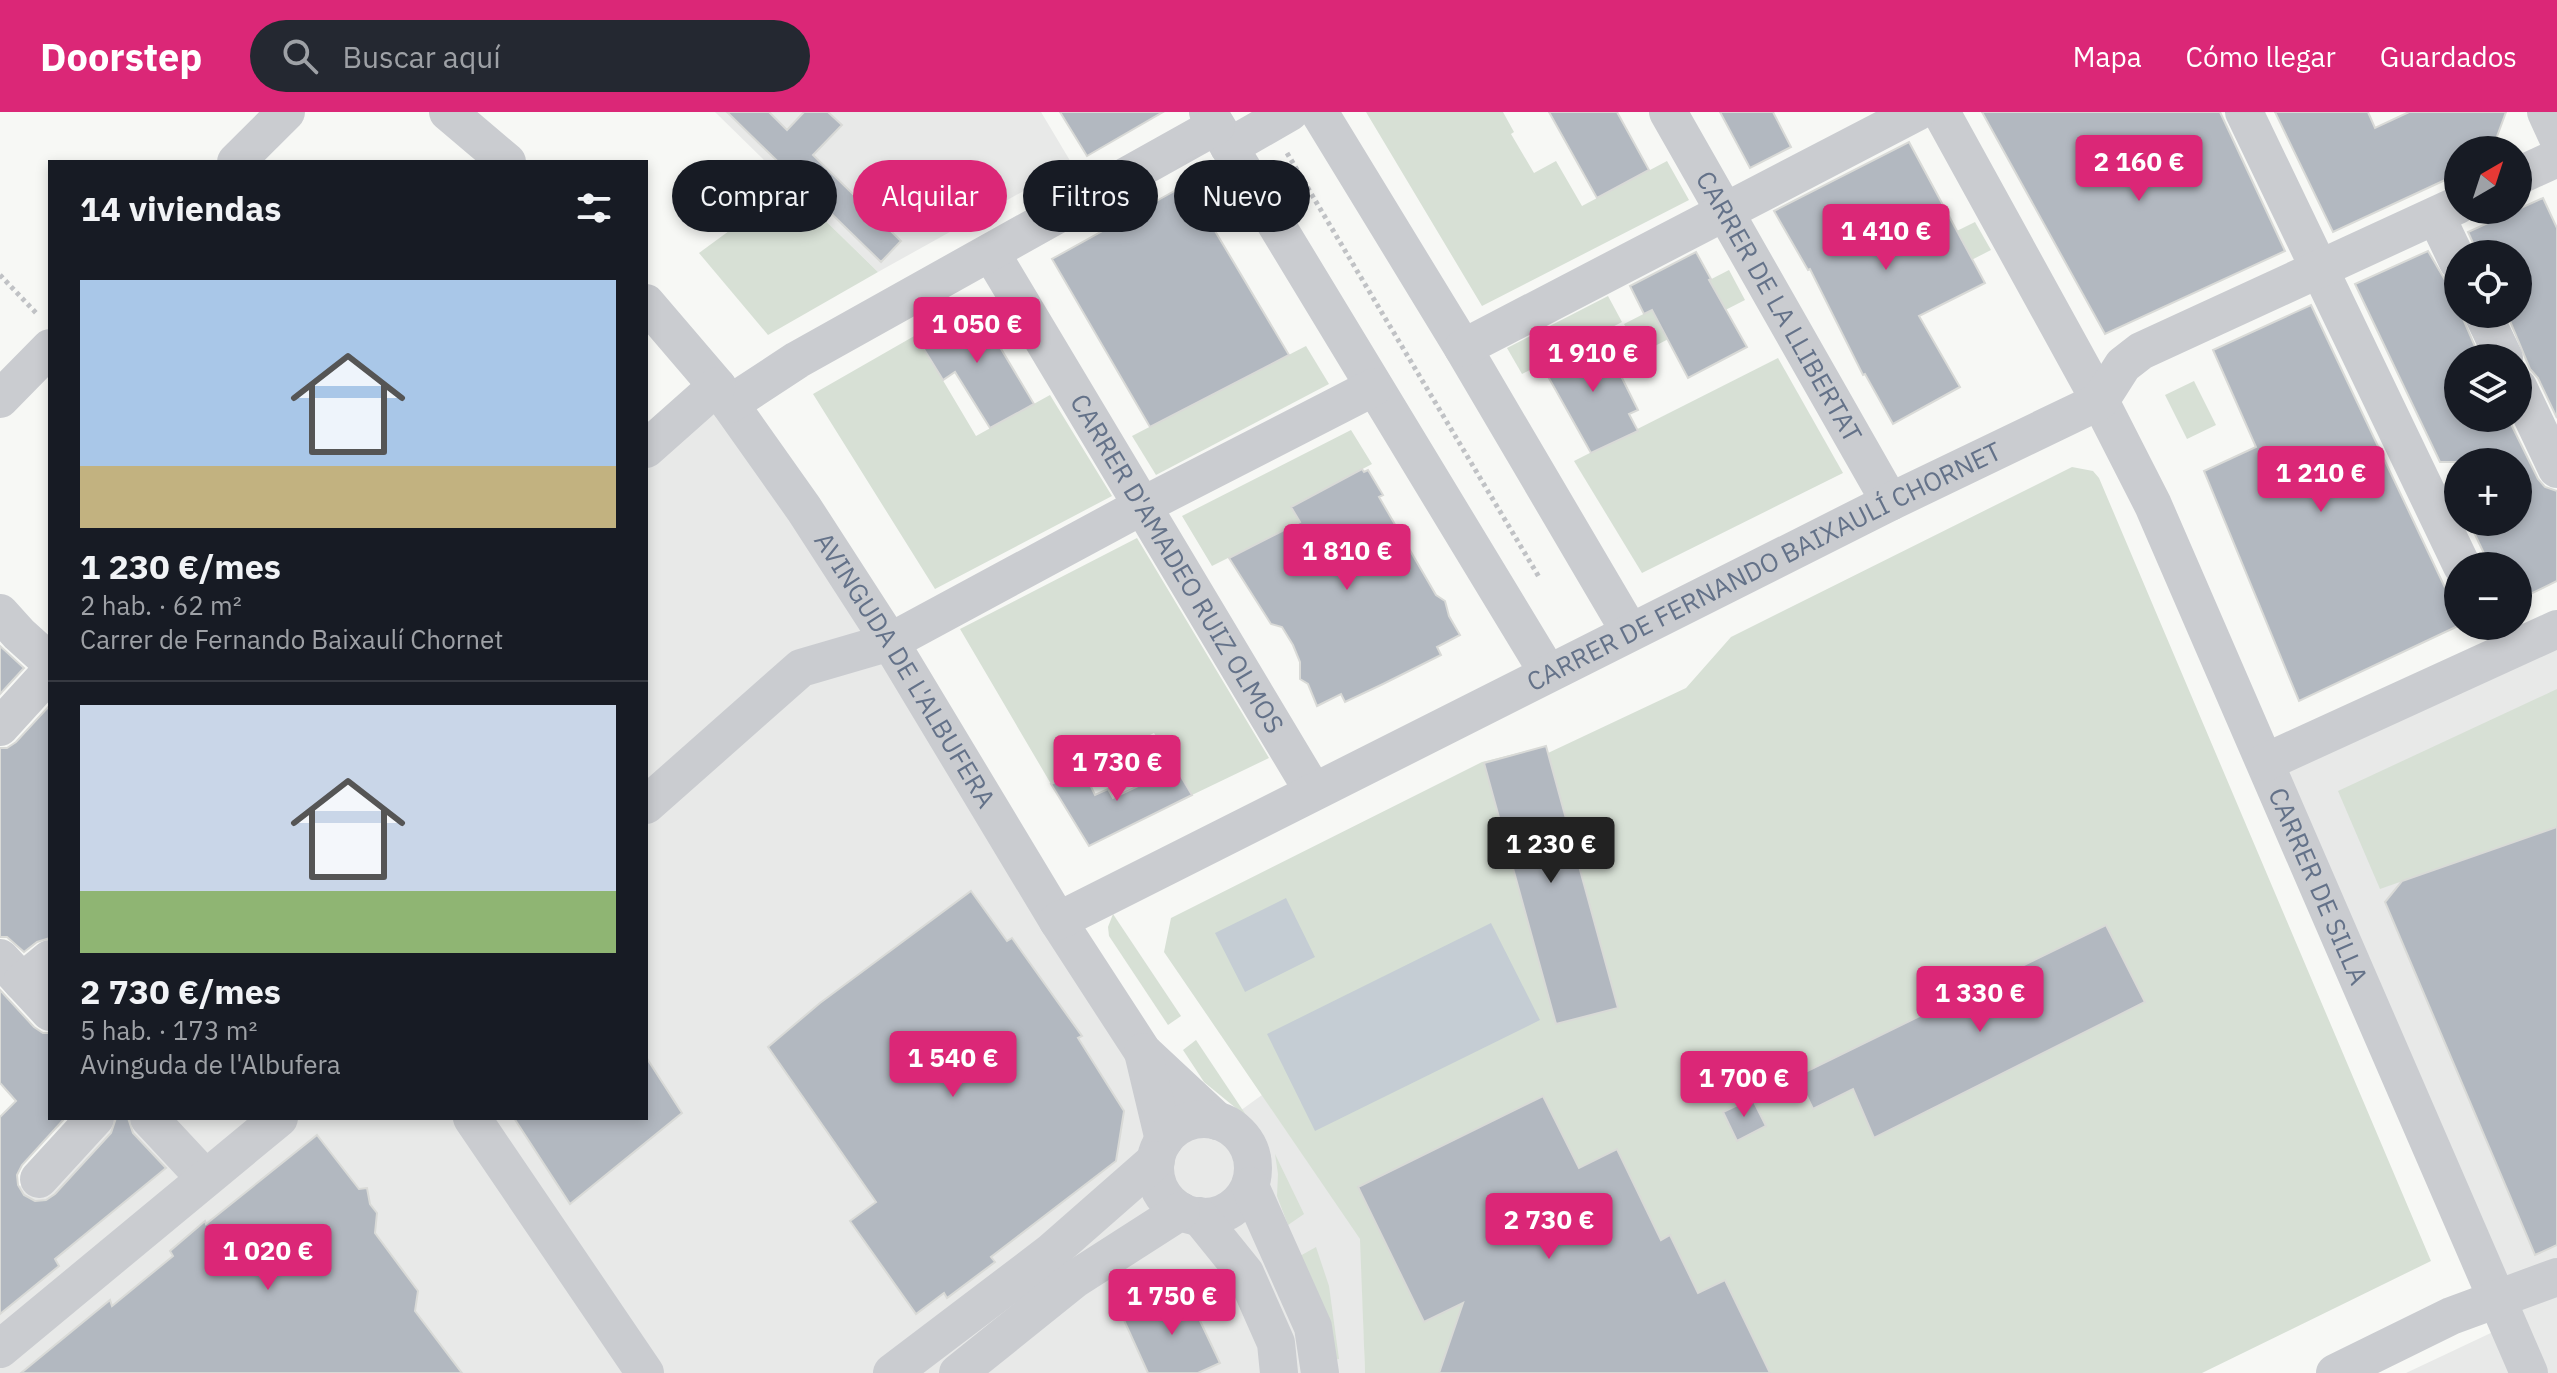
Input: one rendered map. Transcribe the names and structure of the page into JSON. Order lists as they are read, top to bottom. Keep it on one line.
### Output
{"streets":{"street":["CARRER DE LA LLIBERTAT","CARRER D'AMADEO RUIZ OLMOS","CARRER DE FERNANDO BAIXAULÍ CHORNET","AVINGUDA DE L'ALBUFERA","CARRER DE SILLA"]},"crossings":[["CARRER DE LA LLIBERTAT","CARRER DE FERNANDO BAIXAULÍ CHORNET"],["CARRER D'AMADEO RUIZ OLMOS","CARRER DE FERNANDO BAIXAULÍ CHORNET"],["CARRER DE FERNANDO BAIXAULÍ CHORNET","AVINGUDA DE L'ALBUFERA"],["CARRER DE FERNANDO BAIXAULÍ CHORNET","CARRER DE SILLA"]],"north":"top right","page":{"header":"Doorstep","search":"Buscar aquí","nav":["Mapa","Cómo llegar","Guardados"],"price":["2 160 €","1 410 €","1 050 €","1 910 €","1 210 €","1 810 €","1 730 €","1 230 €","1 330 €","1 540 €","1 700 €","2 730 €","1 020 €","1 750 €"],"map_buttons":["+","−"],"chip":["Comprar","Alquilar","Filtros","Nuevo"],"heading":"14 viviendas","list":[{"name":"1 230 €/mes","note":"2 hab. · 62 m² · Carrer de Fernando Baixaulí Chornet"},{"name":"2 730 €/mes","note":"5 hab. · 173 m² · Avinguda de l'Albufera"}]}}
